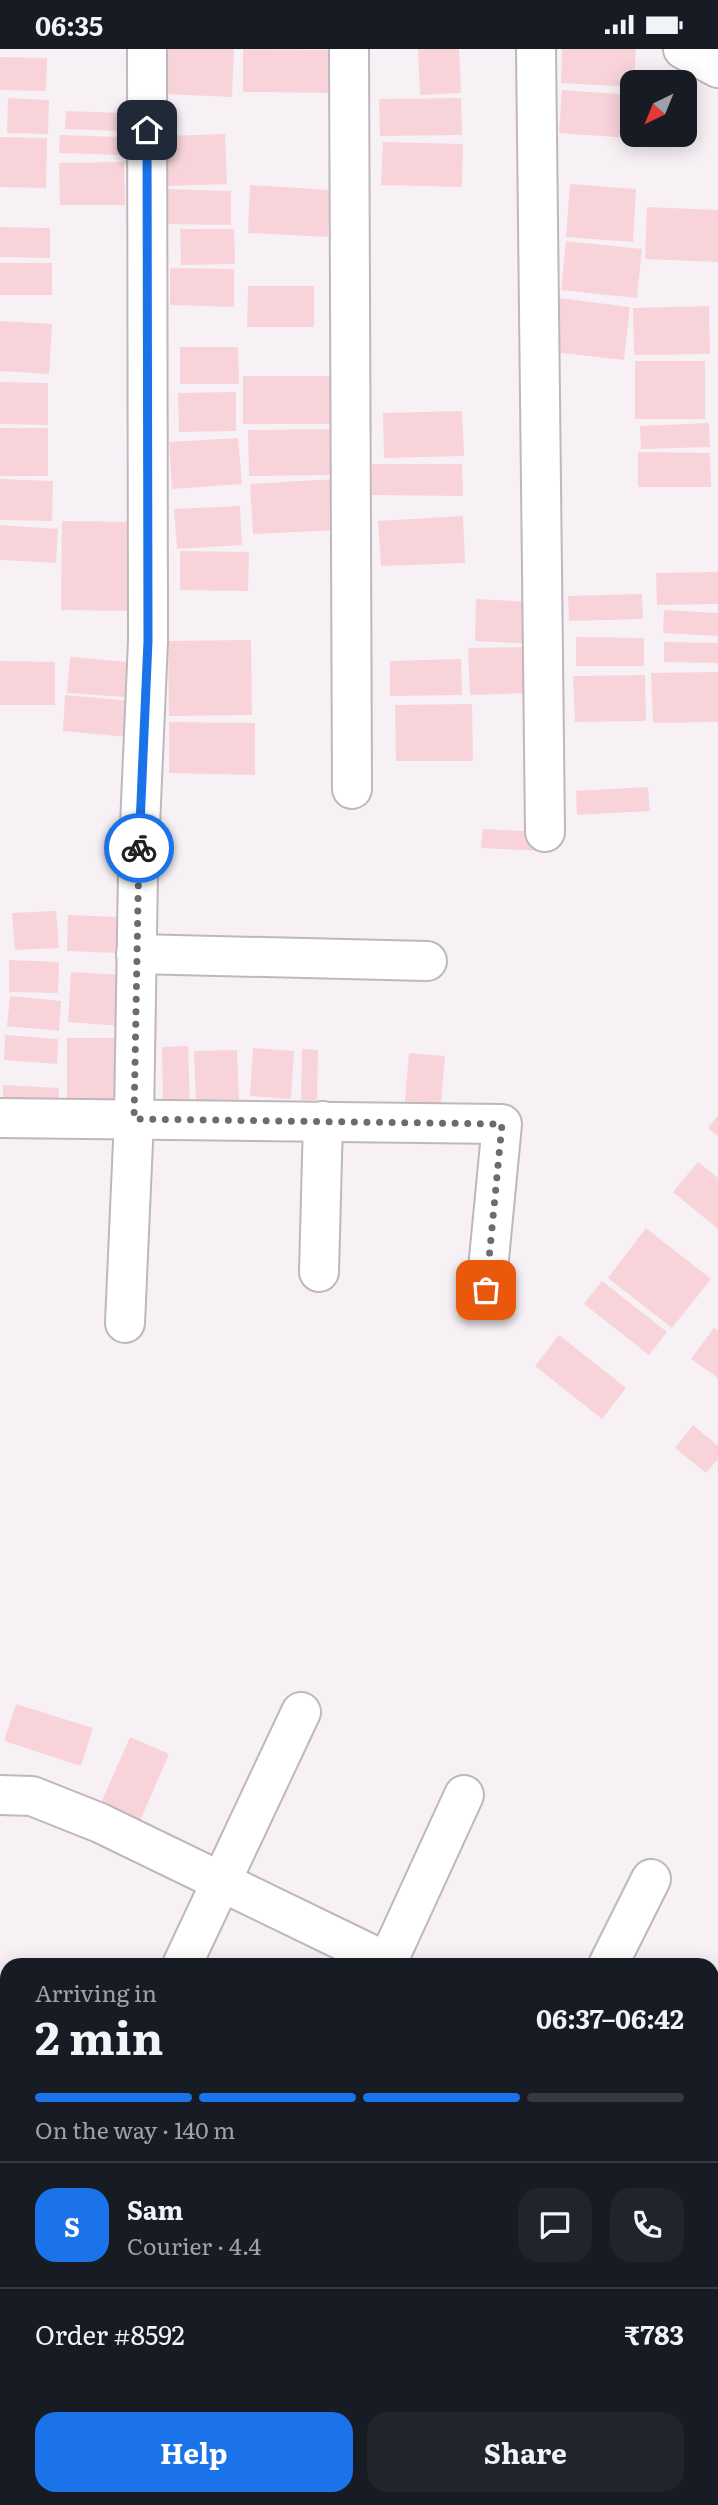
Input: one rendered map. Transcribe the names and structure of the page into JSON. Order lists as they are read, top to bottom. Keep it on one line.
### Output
{"north":"bottom left","page":{"status":"06:35","heading":["2 min","Arriving in","06:37–06:42"],"panel":["Sam","Courier · 4.4","Order #8592","₹783"],"bar":"On the way · 140 m","round":"S","buttons":["Help","Share"]}}
